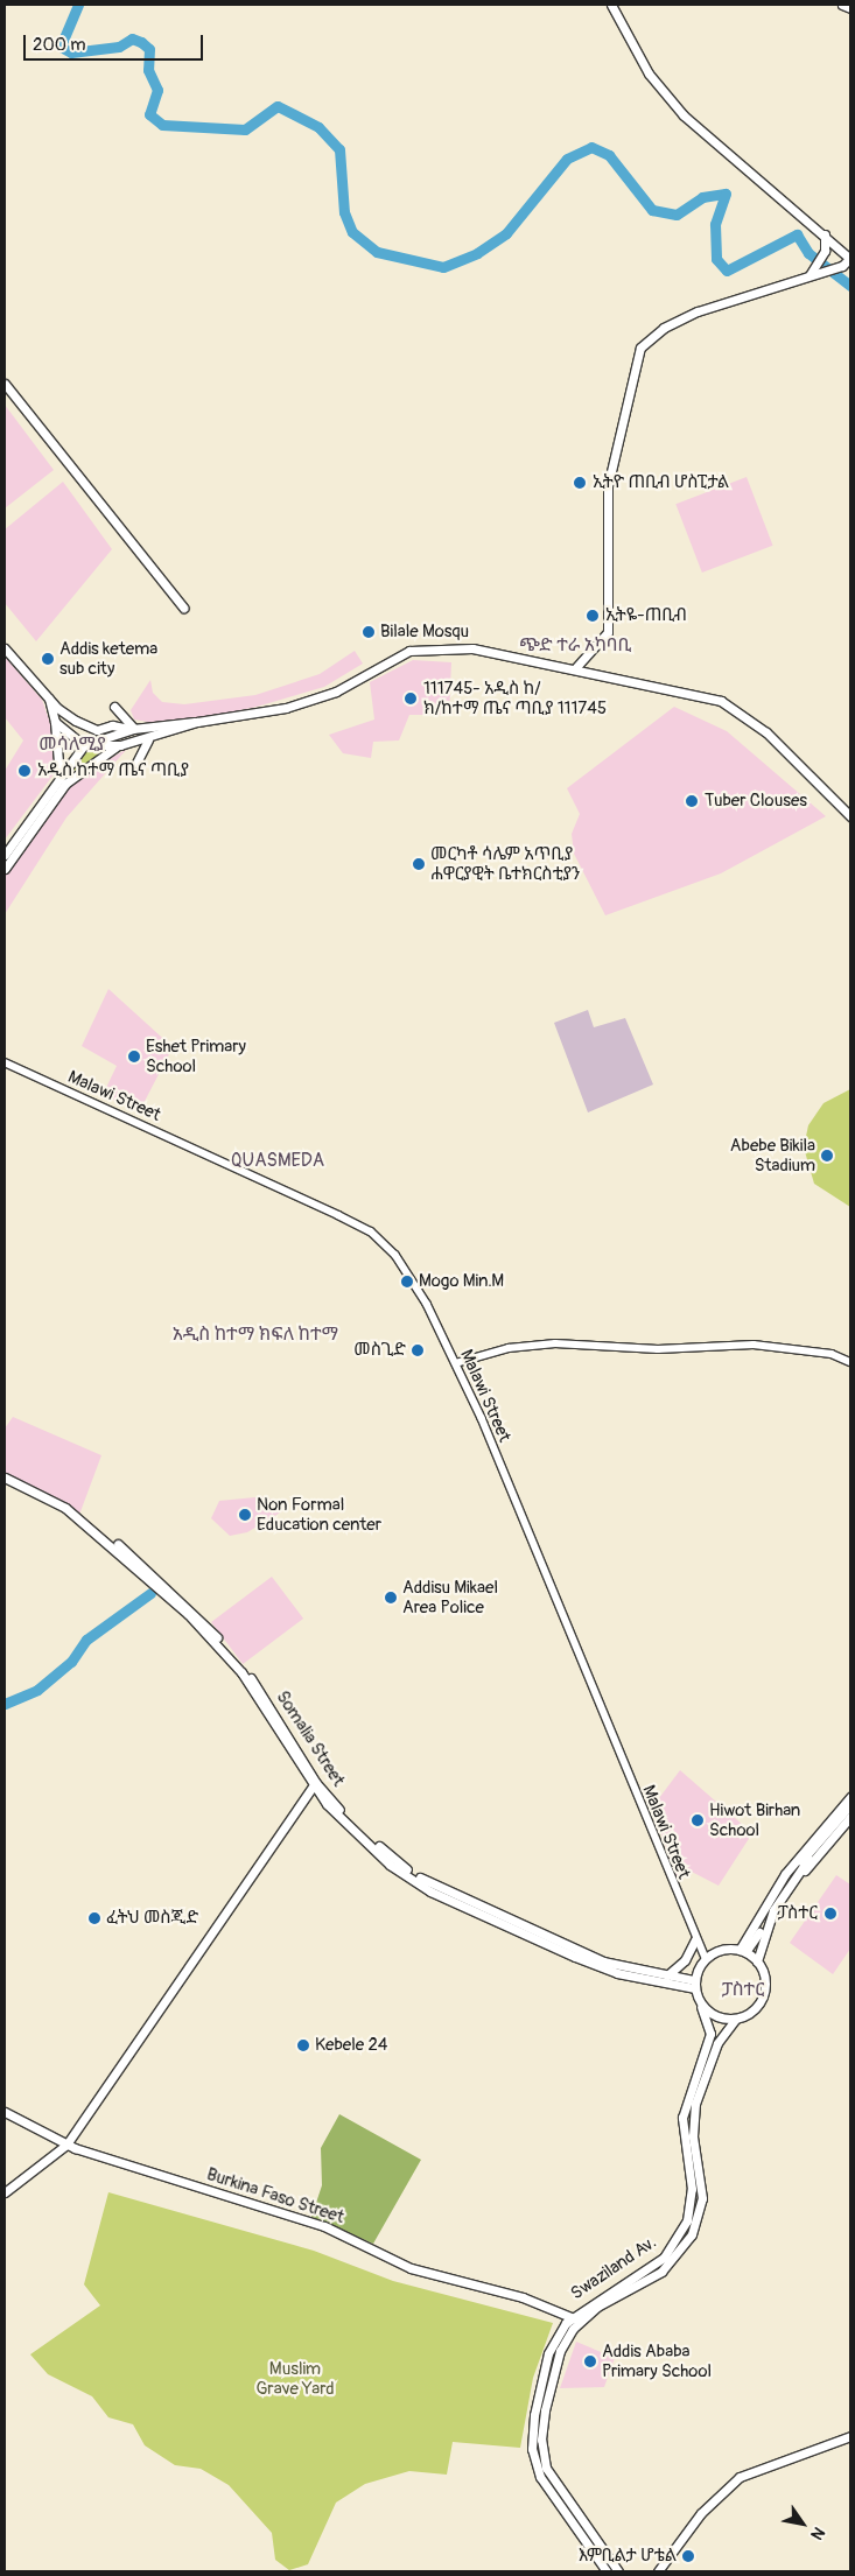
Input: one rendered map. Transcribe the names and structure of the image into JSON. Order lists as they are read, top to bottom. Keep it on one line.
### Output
{"streets":{"main road":["Somalia Street","Burkina Faso Street","Swaziland Av."],"street":["Malawi Street"]},"crossings":[["Malawi Street","Somalia Street"],["Malawi Street","Swaziland Av."],["Somalia Street","Swaziland Av."],["Burkina Faso Street","Swaziland Av."]],"districts":["ጭድ ተራ አካባቢ","መሳለሚያ","QUASMEDA","አዲስ ከተማ ክፍለ ከተማ","ፓስተር"],"parks":["Muslim Grave Yard"],"places":["ኢትዮ ጠቢብ ሆስፒታል","ኢትዬ-ጠቢብ","Bilale Mosqu","Addis ketema sub city","111745- አዲስ ከ/ ክ/ከተማ ጤና ጣቢያ 111745","አዲስ ከተማ ጤና ጣቢያ","Tuber Clouses","መርካቶ ሳሌም አጥቢያ ሐዋርያዊት ቤተክርስቲያን","Eshet Primary School","Abebe Bikila Stadium","Mogo Min.M","መስጊድ","Non Formal Education center","Addisu Mikael Area Police","Hiwot Birhan School","ፓስተር","ፈትህ መስጂድ","Kebele 24","Addis Ababa Primary School","እምቢልታ ሆቴል"],"scale_bar":"200 m","north":"bottom right"}
